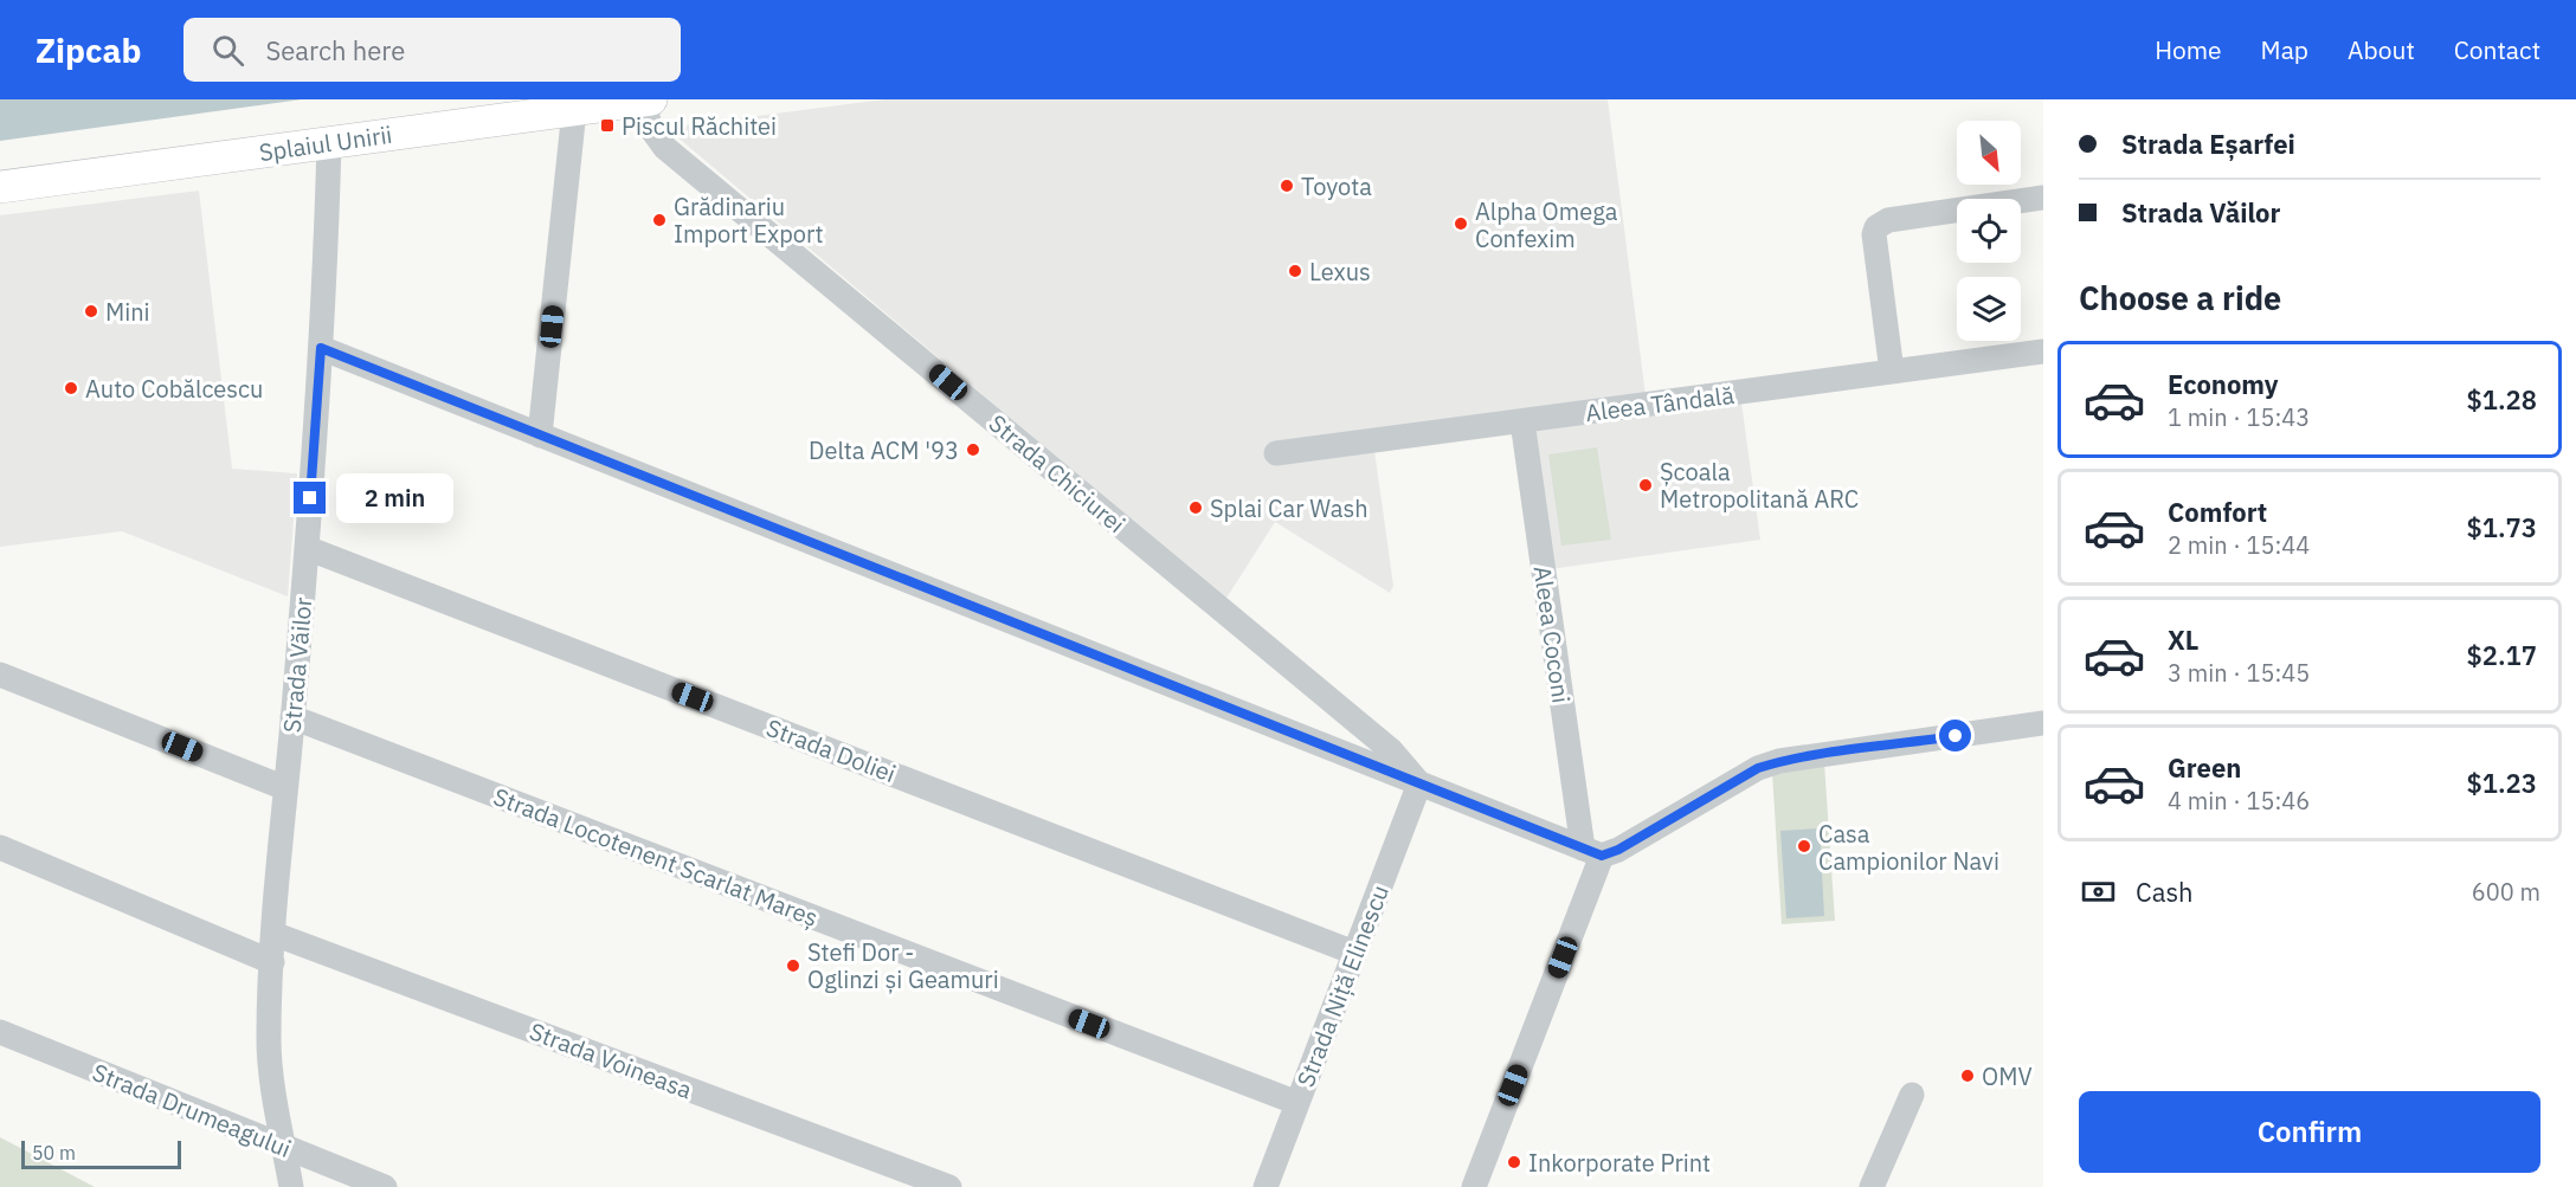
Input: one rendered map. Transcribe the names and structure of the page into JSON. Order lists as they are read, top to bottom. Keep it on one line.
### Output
{"streets":{"main road":["Splaiul Unirii"],"street":["Aleea Tândală","Strada Chiciurei","Aleea Coconi","Strada Văilor","Strada Doliei","Strada Locotenent Scarlat Mareș","Strada Niță Elinescu","Strada Voineasa","Strada Drumeagului"]},"crossings":[["Splaiul Unirii","Strada Chiciurei"],["Splaiul Unirii","Strada Văilor"],["Aleea Tândală","Aleea Coconi"],["Strada Chiciurei","Strada Niță Elinescu"],["Strada Văilor","Strada Doliei"],["Strada Văilor","Strada Locotenent Scarlat Mareș"],["Strada Văilor","Strada Voineasa"],["Strada Văilor","Strada Drumeagului"],["Strada Doliei","Strada Niță Elinescu"],["Strada Locotenent Scarlat Mareș","Strada Niță Elinescu"]],"places":{"transit":["Piscul Răchitei"],"other":["Toyota","Grădinariu Import Export","Alpha Omega Confexim","Lexus","Mini","Auto Cobălcescu","Delta ACM '93","Școala Metropolitană ARC","Splai Car Wash","Casa Campionilor Navi","Stefi Dor - Oglinzi și Geamuri","OMV","Inkorporate Print"]},"scale_bar":"50 m","north":"bottom right","page":{"header":"Zipcab","search":"Search here","nav":["Home","Map","About","Contact"],"banner":["Strada Eșarfei","Strada Văilor"],"heading":"Choose a ride","list":[{"name":"Economy","note":"1 min · 15:43","value":"$1.28"},{"name":"Comfort","note":"2 min · 15:44","value":"$1.73"},{"name":"XL","note":"3 min · 15:45","value":"$2.17"},{"name":"Green","note":"4 min · 15:46","value":"$1.23"}],"bubble":"2 min","pay":["Cash","600 m"],"buttons":"Confirm","scale":"50 m"}}
